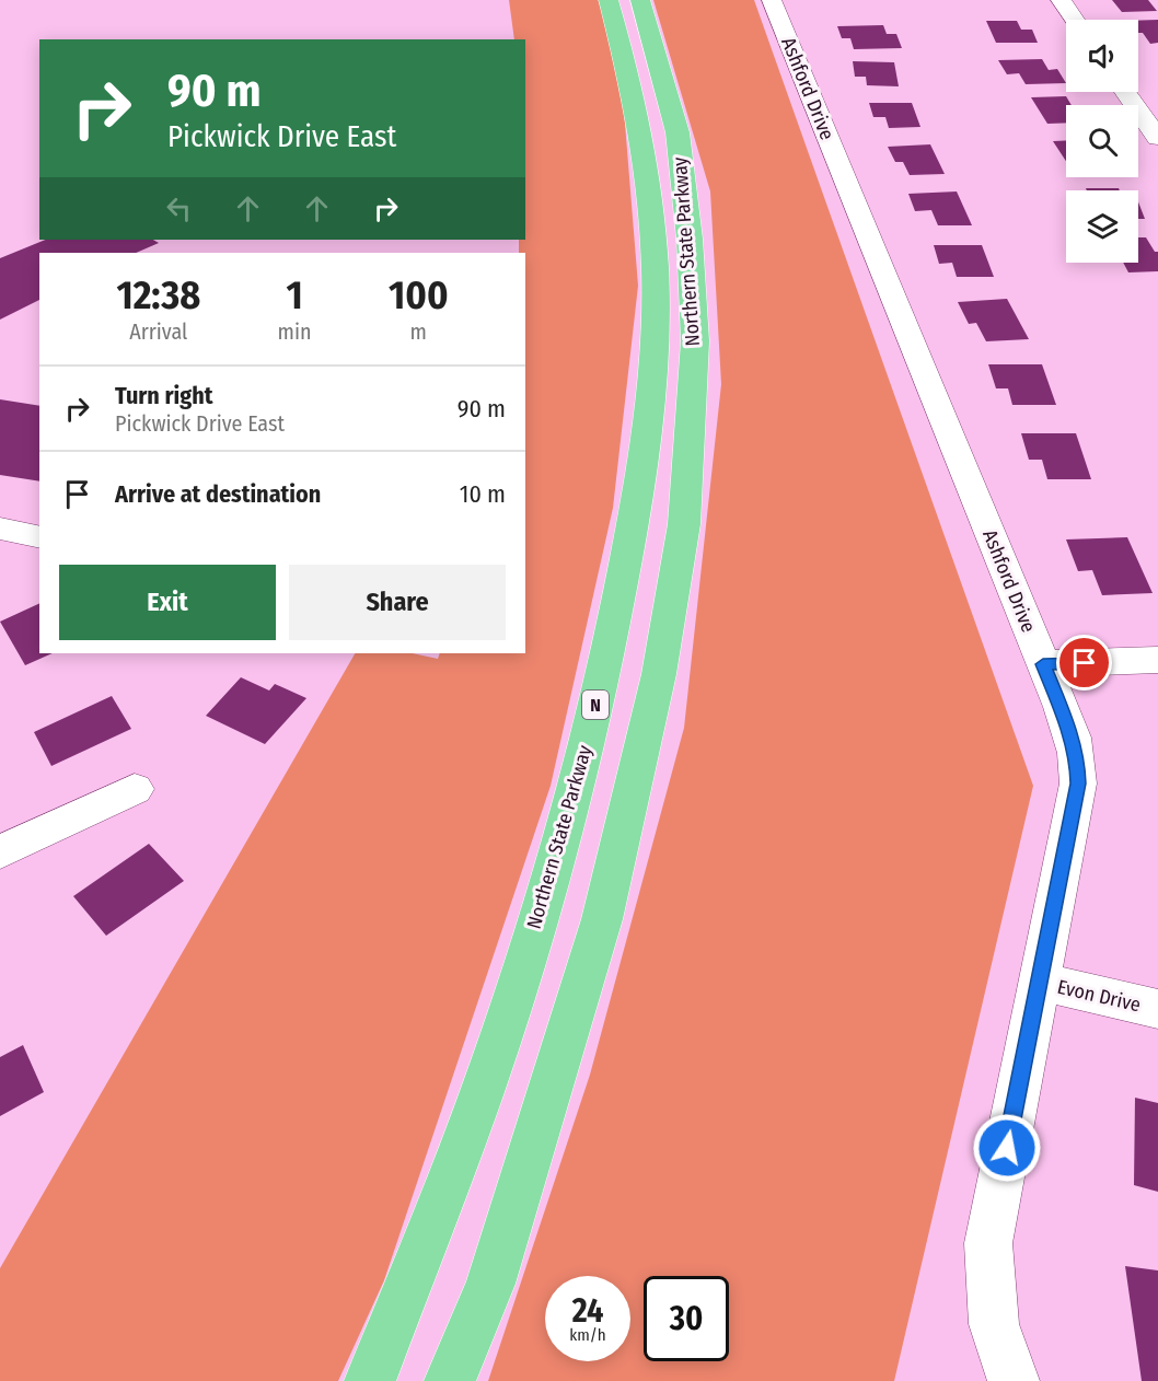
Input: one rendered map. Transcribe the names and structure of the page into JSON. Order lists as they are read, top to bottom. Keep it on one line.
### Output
{"streets":{"highway":["Northern State Parkway","N"],"street":["Ashford Drive","Evon Drive"]},"crossings":[["Ashford Drive","Evon Drive"]],"page":{"turn":["90 m","Pickwick Drive East"],"eta":["12:38","Arrival","1","min","100","m"],"list":[{"name":"Turn right","note":"Pickwick Drive East","value":"90 m"},{"name":"Arrive at destination","value":"10 m"}],"buttons":["Exit","Share"],"speed":"24 km/h","limit":"30"}}
